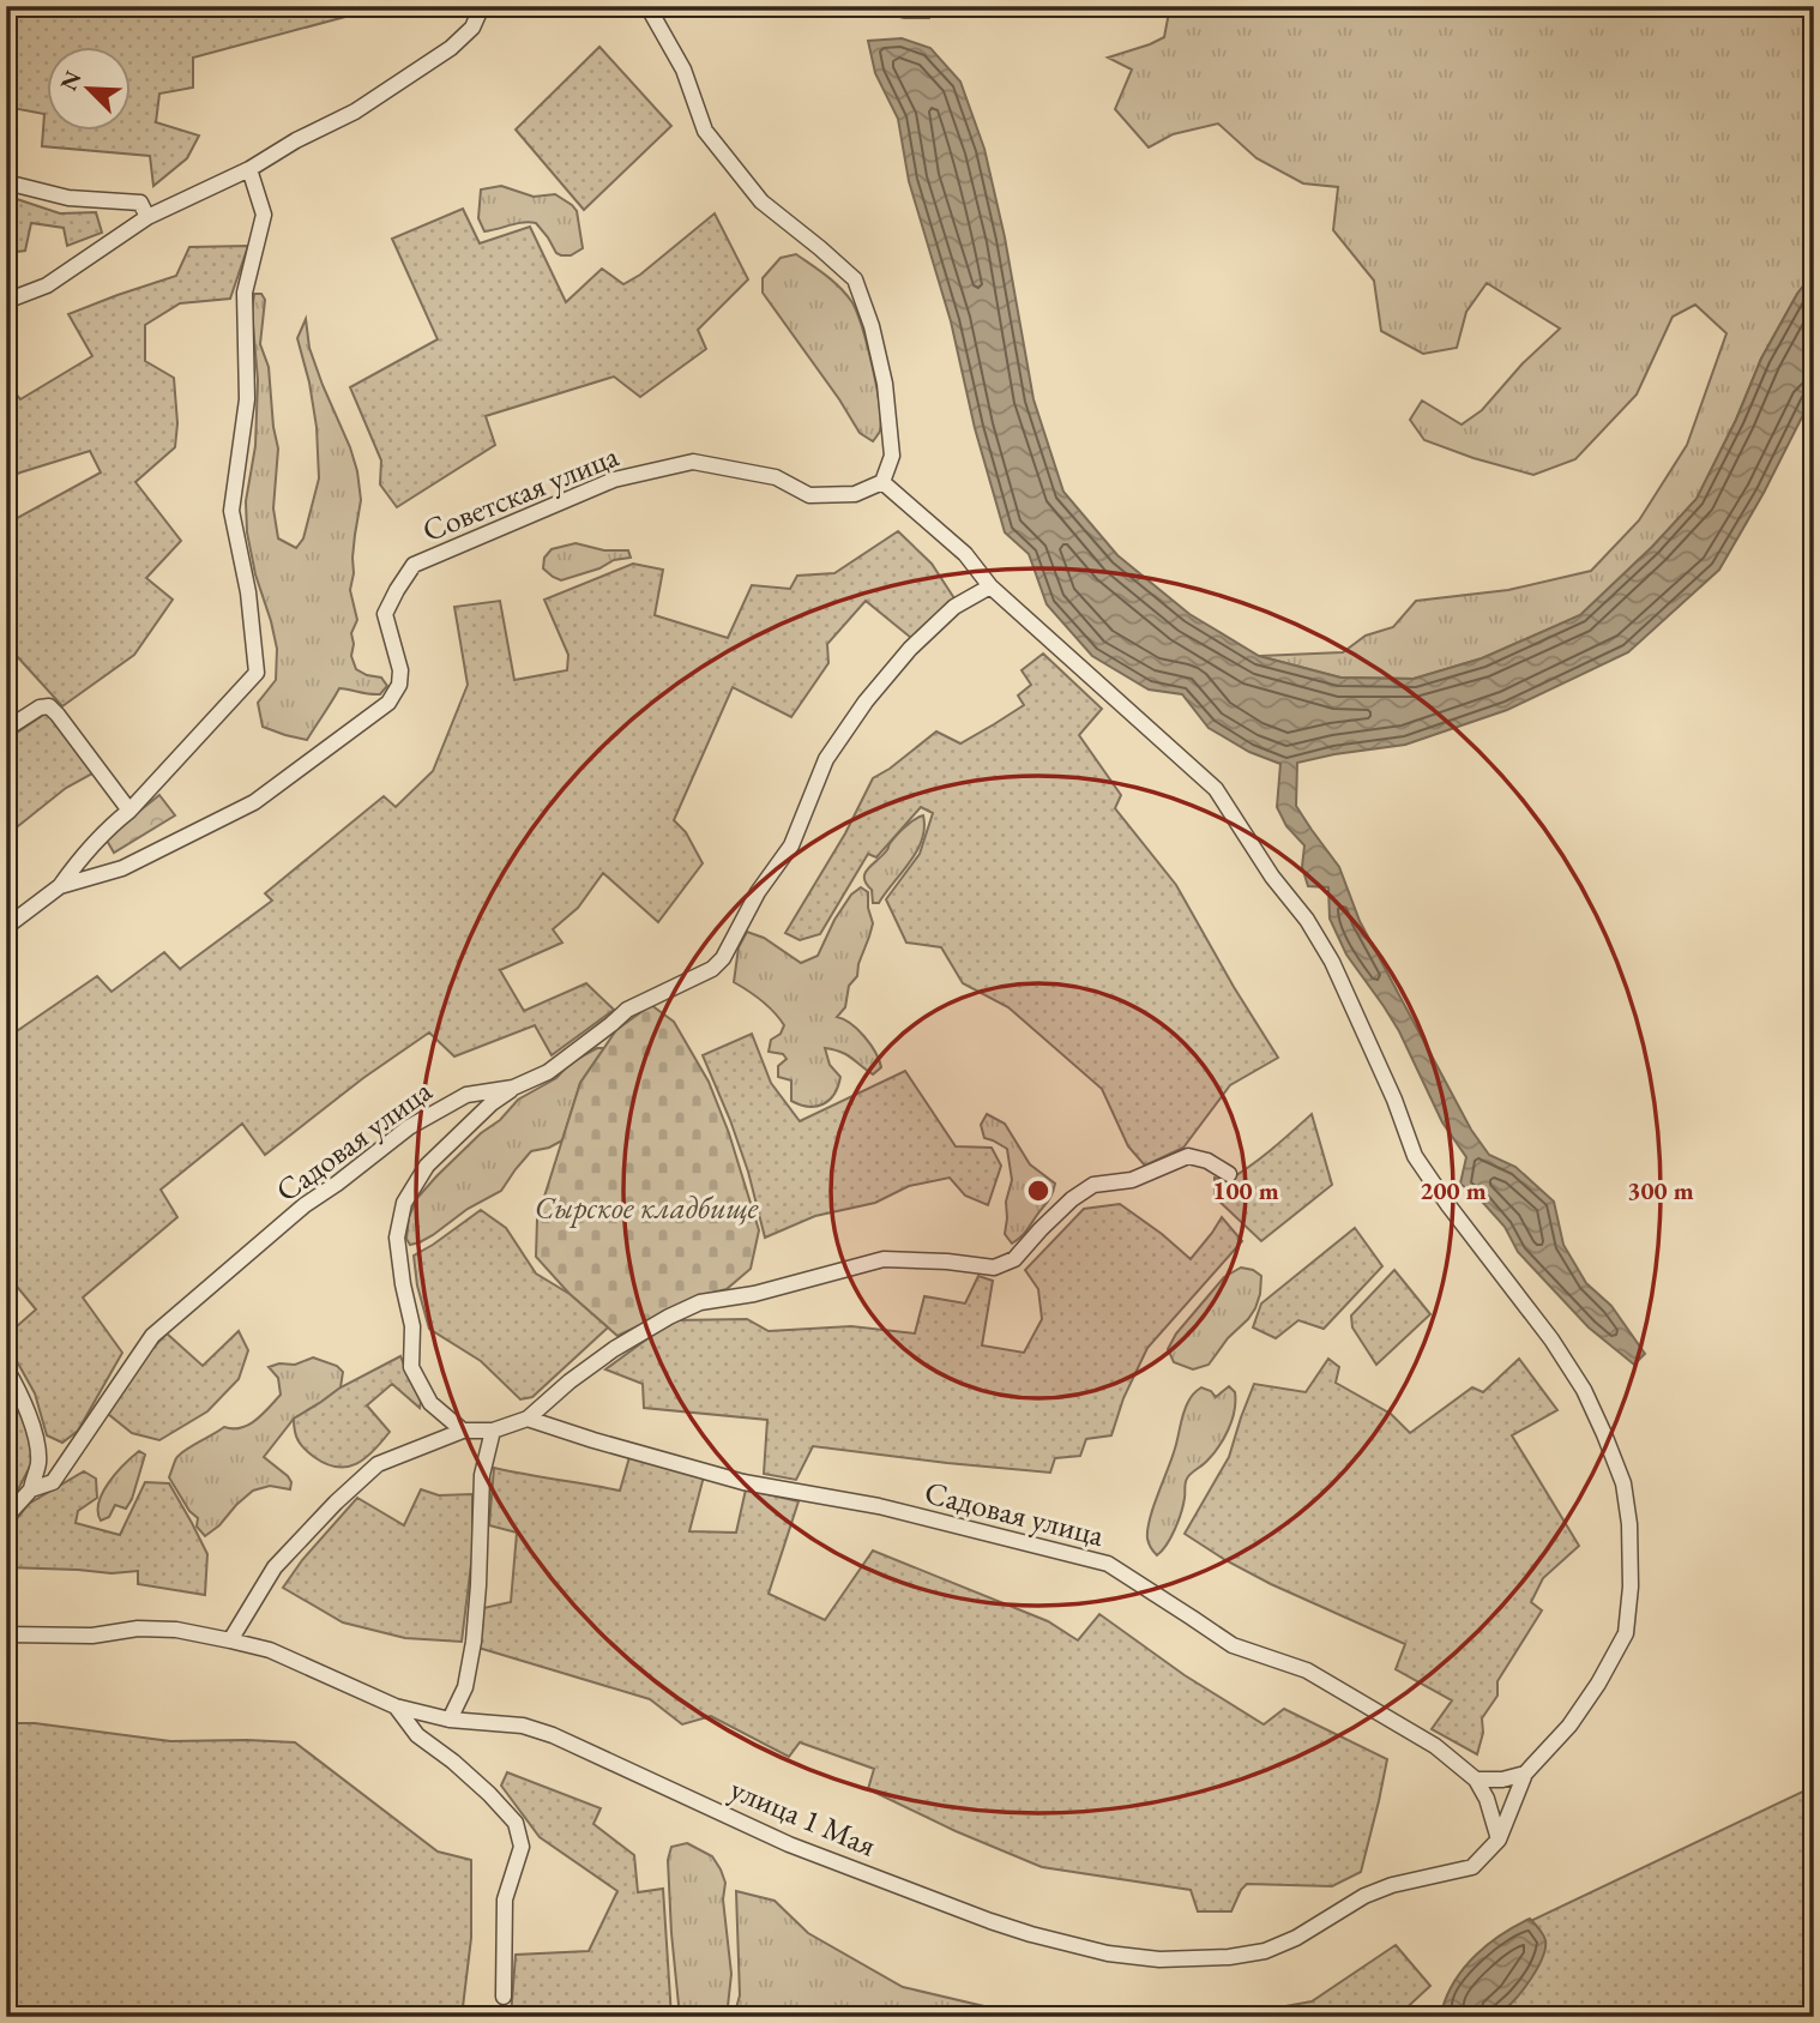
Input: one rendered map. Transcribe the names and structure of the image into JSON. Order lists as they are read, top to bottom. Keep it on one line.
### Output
{"streets":{"street":["Советская улица","Садовая улица","улица 1 Мая"]},"crossings":[["Садовая улица","улица 1 Мая"]],"parks":["Сырское кладбище"],"north":"top left","rings":["100 m","200 m","300 m"]}
